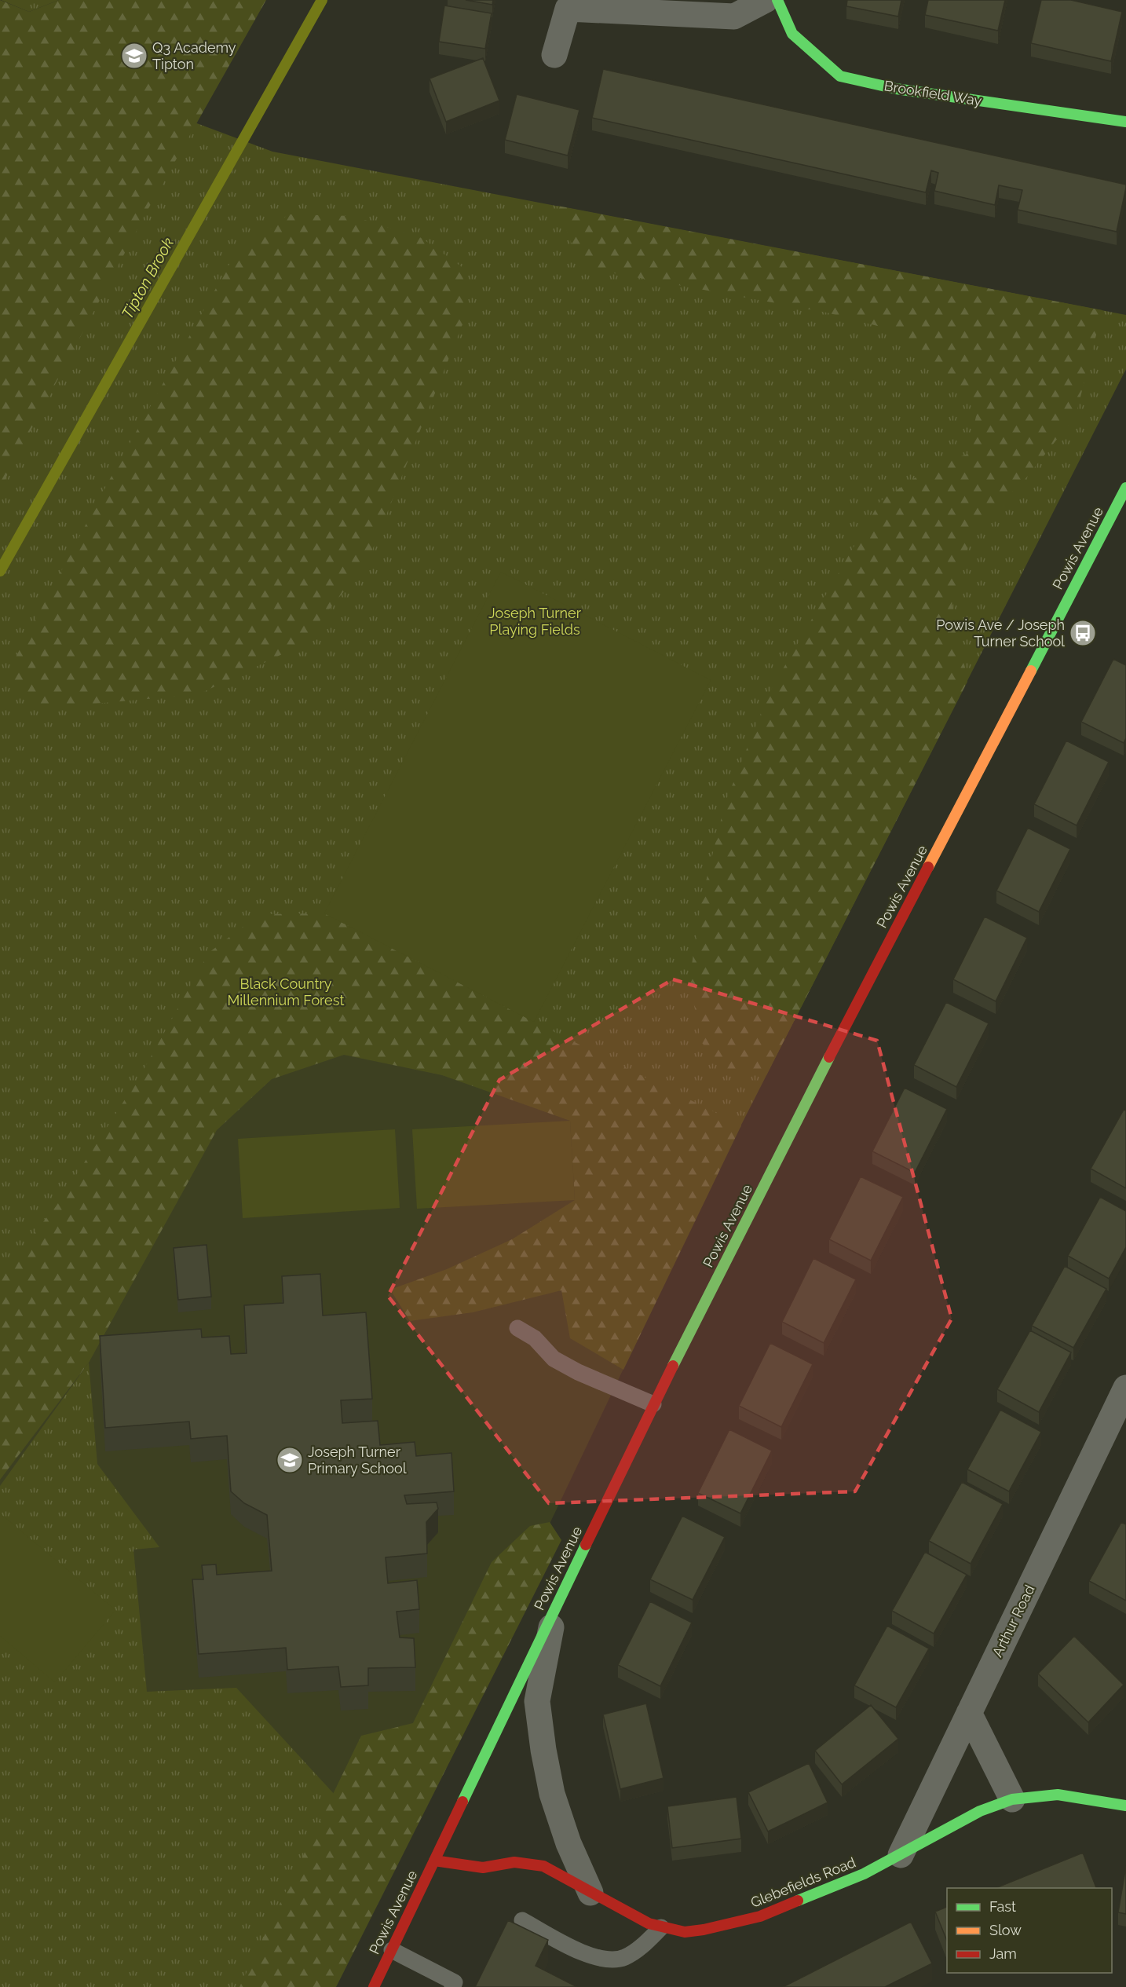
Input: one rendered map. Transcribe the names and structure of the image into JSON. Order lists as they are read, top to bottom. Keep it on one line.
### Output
{"streets":{"street":["Brookfield Way","Powis Avenue","Arthur Road","Glebefields Road"]},"crossings":[["Powis Avenue","Glebefields Road"],["Arthur Road","Glebefields Road"]],"water":["Tipton Brook"],"parks":["Joseph Turner Playing Fields","Black Country Millennium Forest"],"places":{"school or university":["Q3 Academy Tipton","Joseph Turner Primary School"],"bus stop":["Powis Ave / Joseph Turner School"]},"legend":["Fast","Slow","Jam"]}
